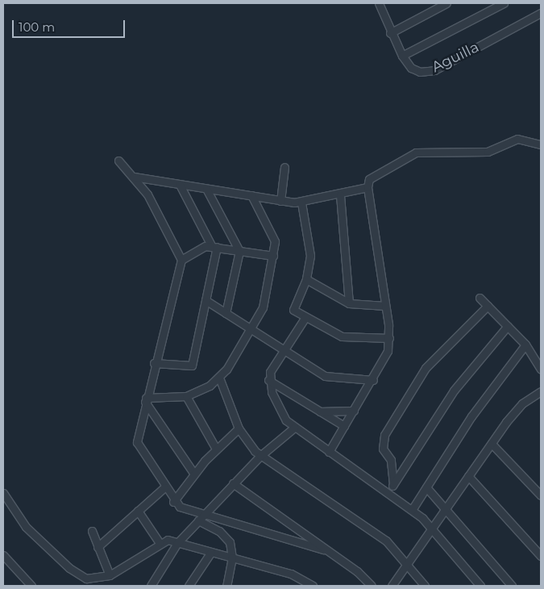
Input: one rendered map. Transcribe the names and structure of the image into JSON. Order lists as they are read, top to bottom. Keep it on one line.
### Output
{"streets":{"street":["Aguilla"]},"scale_bar":"100 m"}
